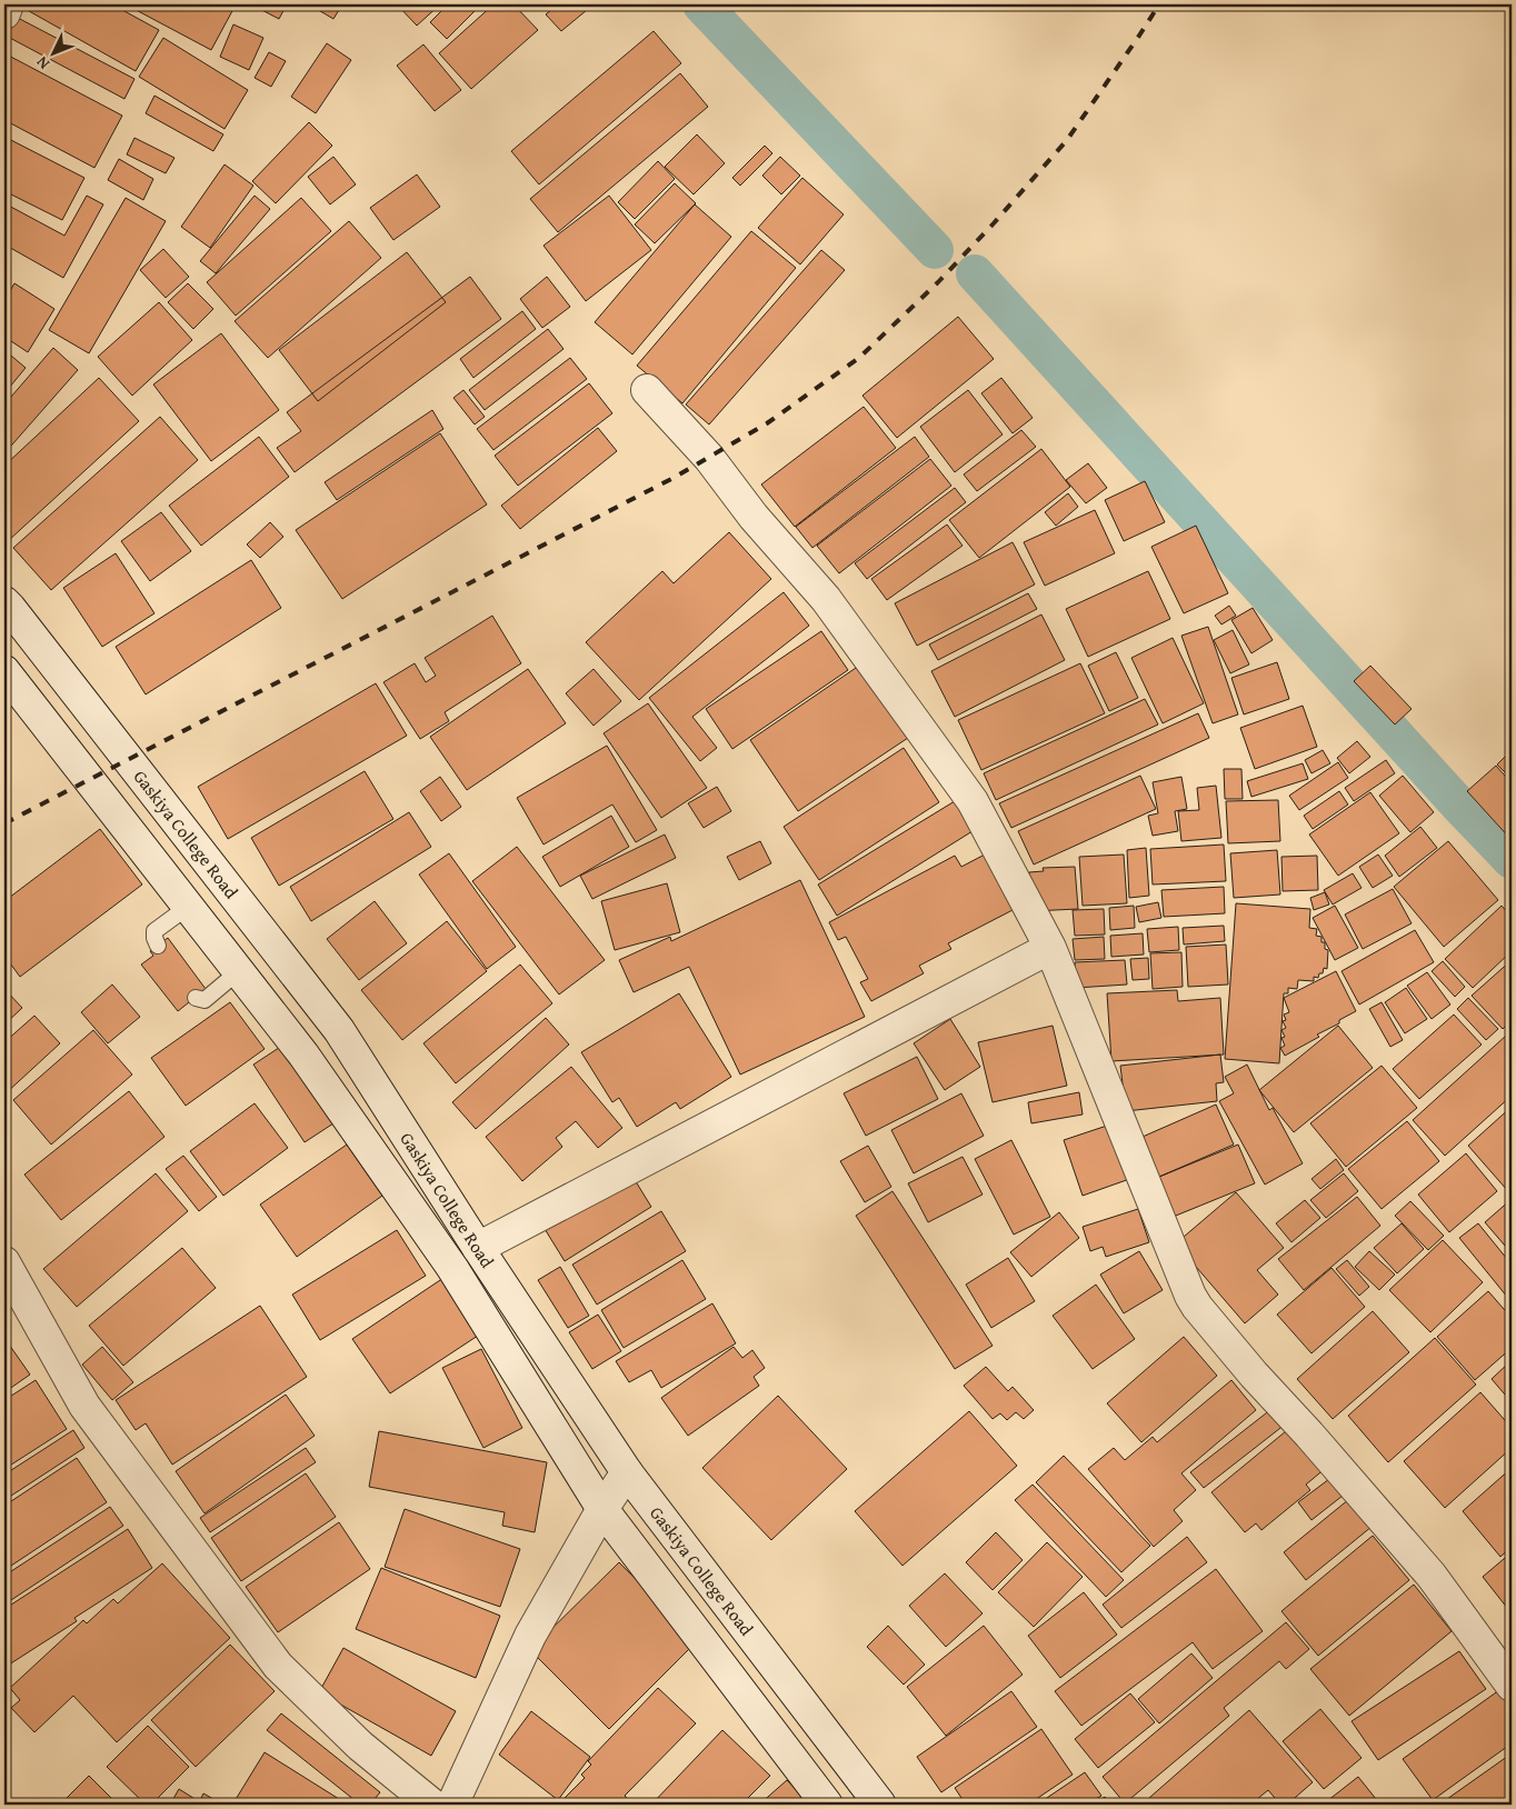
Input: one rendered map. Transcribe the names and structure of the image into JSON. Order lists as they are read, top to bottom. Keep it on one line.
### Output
{"streets":{"street":["Gaskiya College Road"]},"north":"bottom left"}
